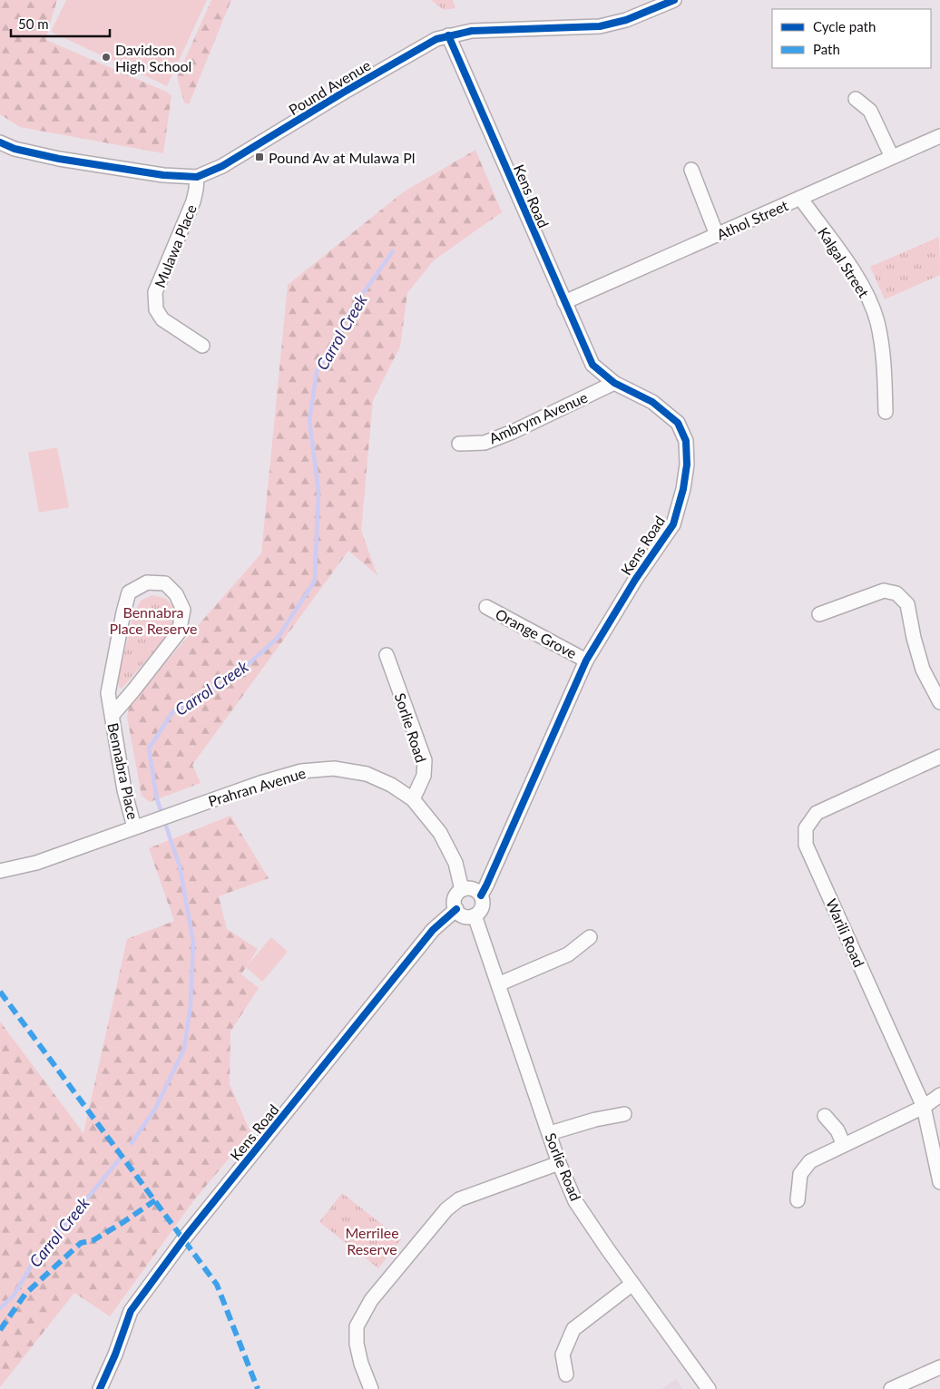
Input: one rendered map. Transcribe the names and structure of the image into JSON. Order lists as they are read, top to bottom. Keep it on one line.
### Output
{"streets":{"street":["Pound Avenue","Kens Road","Athol Street","Mulawa Place","Kalgal Street","Ambrym Avenue","Orange Grove","Sorlie Road","Bennabra Place","Prahran Avenue","Warili Road"]},"crossings":[["Pound Avenue","Kens Road"],["Pound Avenue","Mulawa Place"],["Kens Road","Athol Street"],["Kens Road","Ambrym Avenue"],["Kens Road","Orange Grove"],["Kens Road","Sorlie Road"],["Kens Road","Prahran Avenue"],["Athol Street","Kalgal Street"],["Sorlie Road","Prahran Avenue"],["Bennabra Place","Prahran Avenue"]],"water":["Carrol Creek"],"parks":["Bennabra Place Reserve","Merrilee Reserve"],"places":{"other":["Davidson High School"],"transit":["Pound Av at Mulawa Pl"]},"legend":["Cycle path","Path"],"scale_bar":"50 m"}
